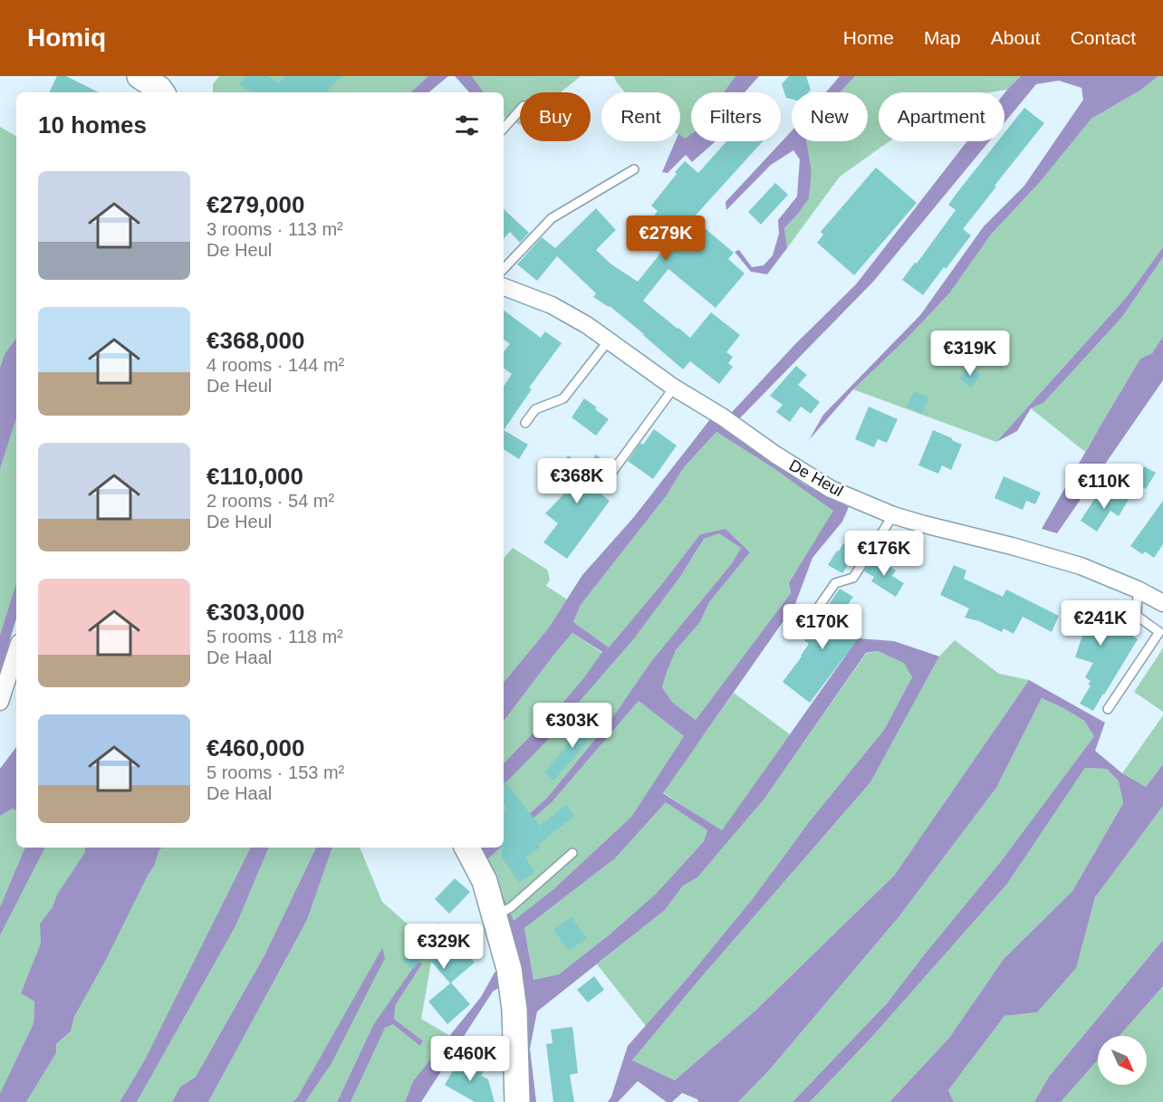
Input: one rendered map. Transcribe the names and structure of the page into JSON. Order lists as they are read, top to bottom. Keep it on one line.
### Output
{"streets":{"street":["De Heul"]},"north":"bottom right","page":{"header":"Homiq","nav":["Home","Map","About","Contact"],"chip":["Buy","Rent","Filters","New","Apartment"],"heading":"10 homes","list":[{"name":"€279,000","note":"3 rooms · 113 m² · De Heul"},{"name":"€368,000","note":"4 rooms · 144 m² · De Heul"},{"name":"€110,000","note":"2 rooms · 54 m² · De Heul"},{"name":"€303,000","note":"5 rooms · 118 m² · De Haal"},{"name":"€460,000","note":"5 rooms · 153 m² · De Haal"}],"price":["€279K","€319K","€368K","€110K","€176K","€241K","€170K","€303K","€329K","€460K"]}}
